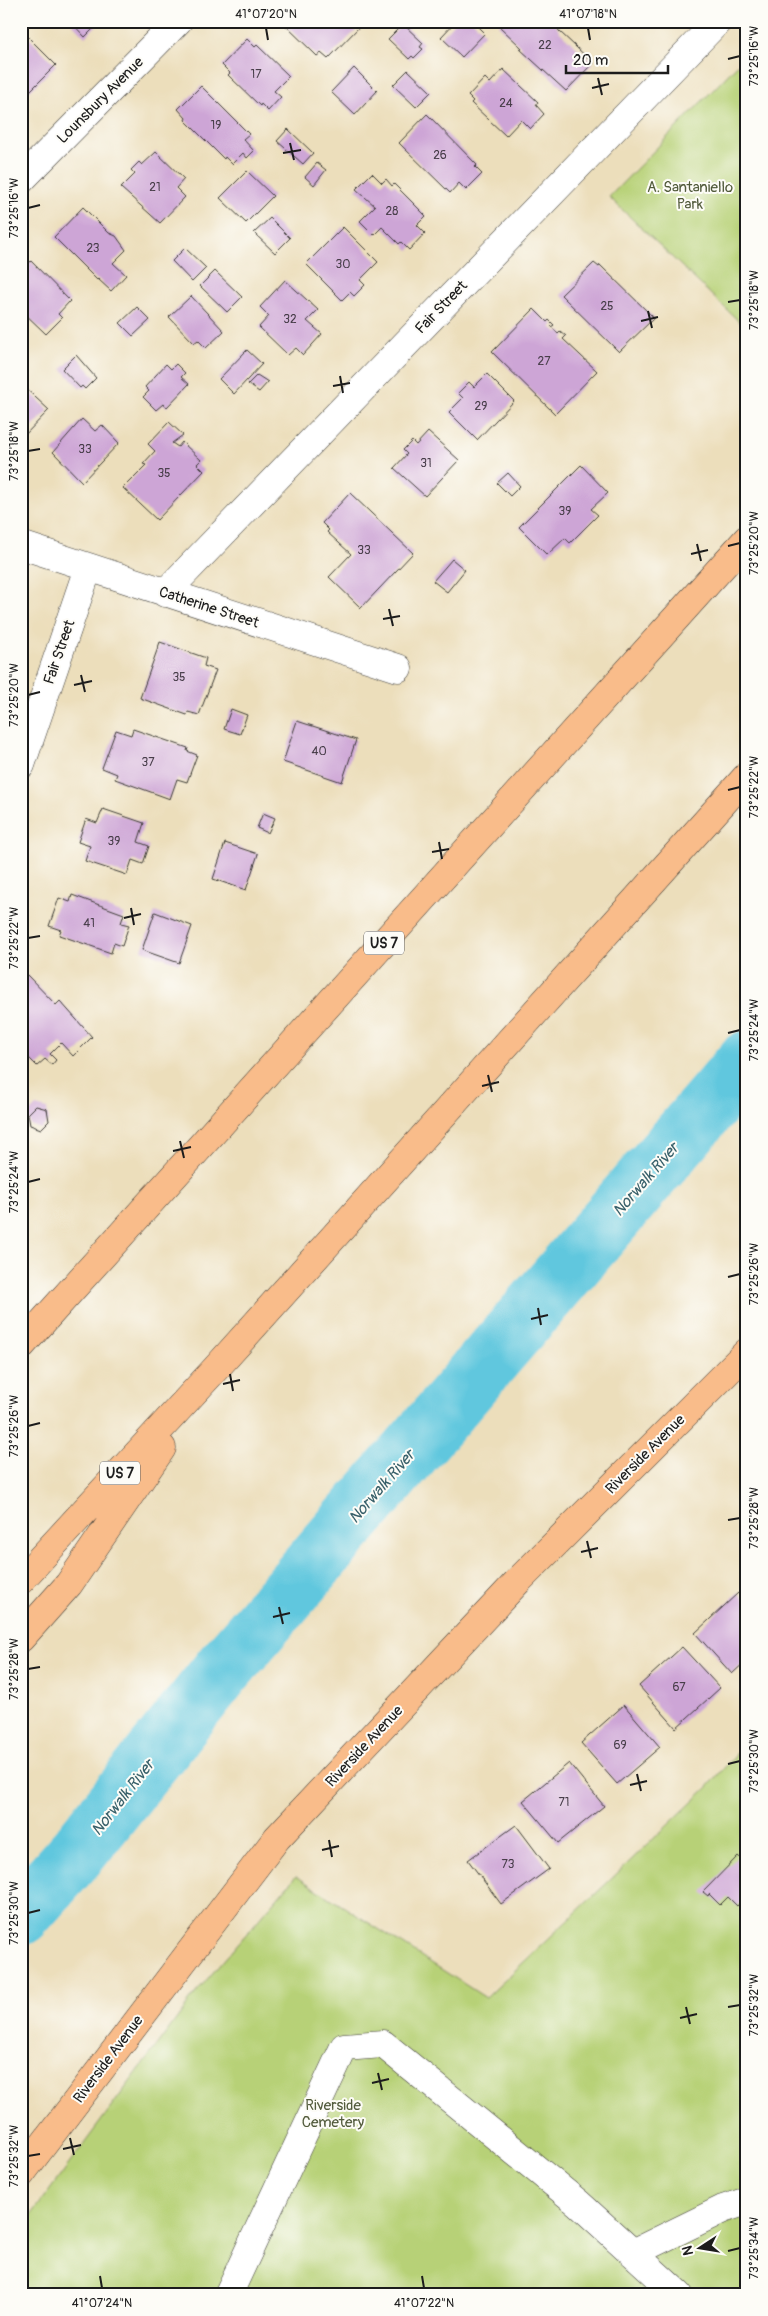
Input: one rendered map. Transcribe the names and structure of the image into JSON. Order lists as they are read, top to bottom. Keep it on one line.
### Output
{"streets":{"main road":["US 7","Riverside Avenue"],"street":["Lounsbury Avenue","Fair Street","Catherine Street"]},"crossings":[["Fair Street","Catherine Street"]],"water":["Norwalk River"],"parks":["A. Santaniello Park","Riverside Cemetery"],"house_numbers":["22","17","24","19","26","21","28","23","30","25","32","27","29","33","31","35","39","33","35","40","37","39","41","67","69","71","73"],"scale_bar":"20 m","north":"left","coordinates":["41°07'20\"N","41°07'18\"N","73°25'16\"W","73°25'18\"W","73°25'20\"W","73°25'22\"W","73°25'24\"W","73°25'26\"W","73°25'28\"W","73°25'30\"W","73°25'32\"W","73°25'34\"W","41°07'24\"N","41°07'22\"N"]}
